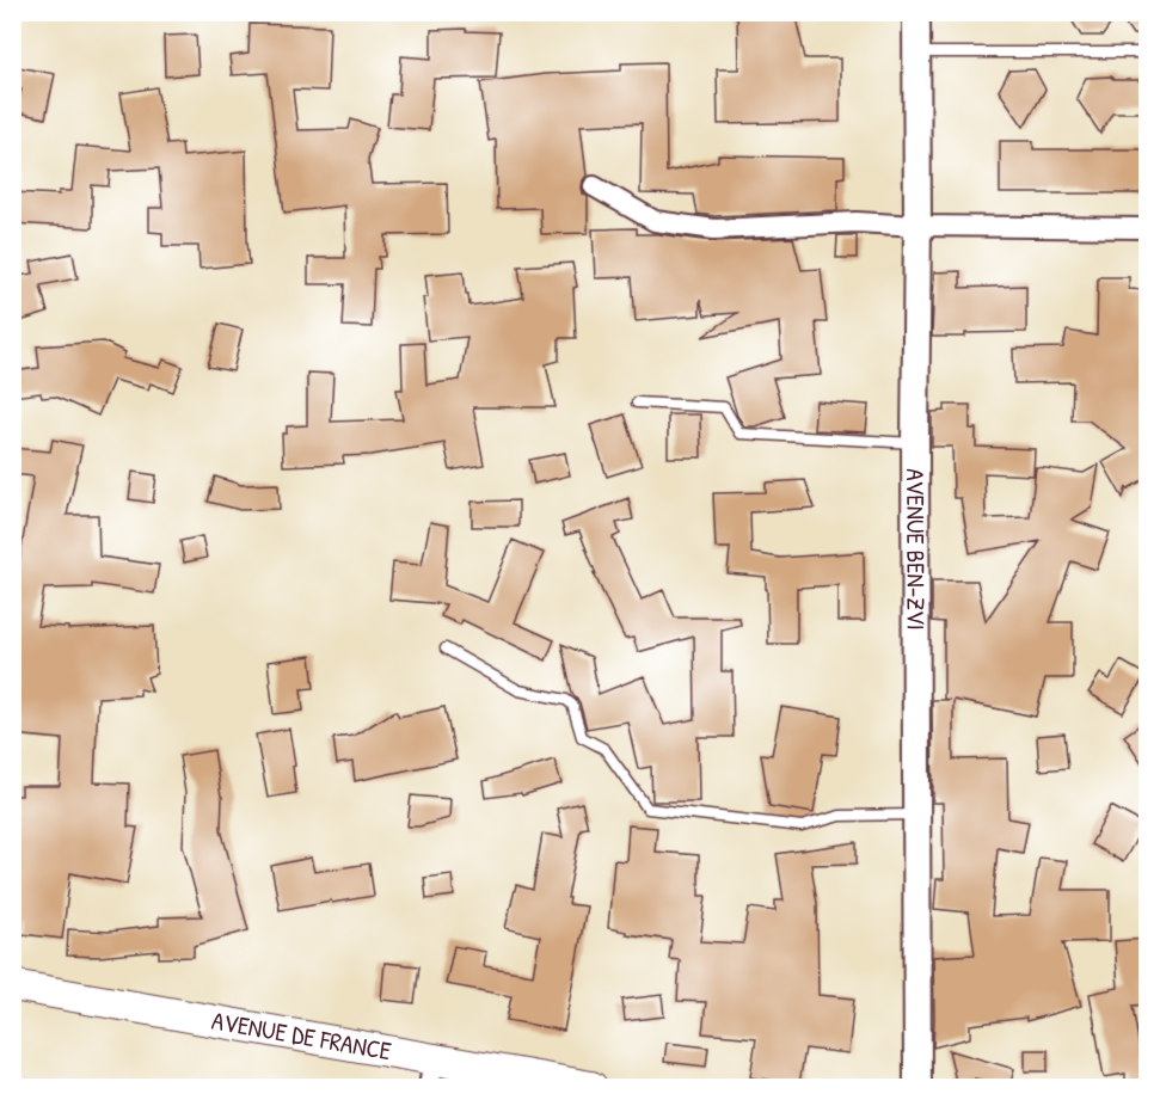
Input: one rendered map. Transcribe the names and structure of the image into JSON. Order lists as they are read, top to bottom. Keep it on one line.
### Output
{"streets":{"main road":["AVENUE DE FRANCE"],"street":["AVENUE BEN-ZVI"]}}
